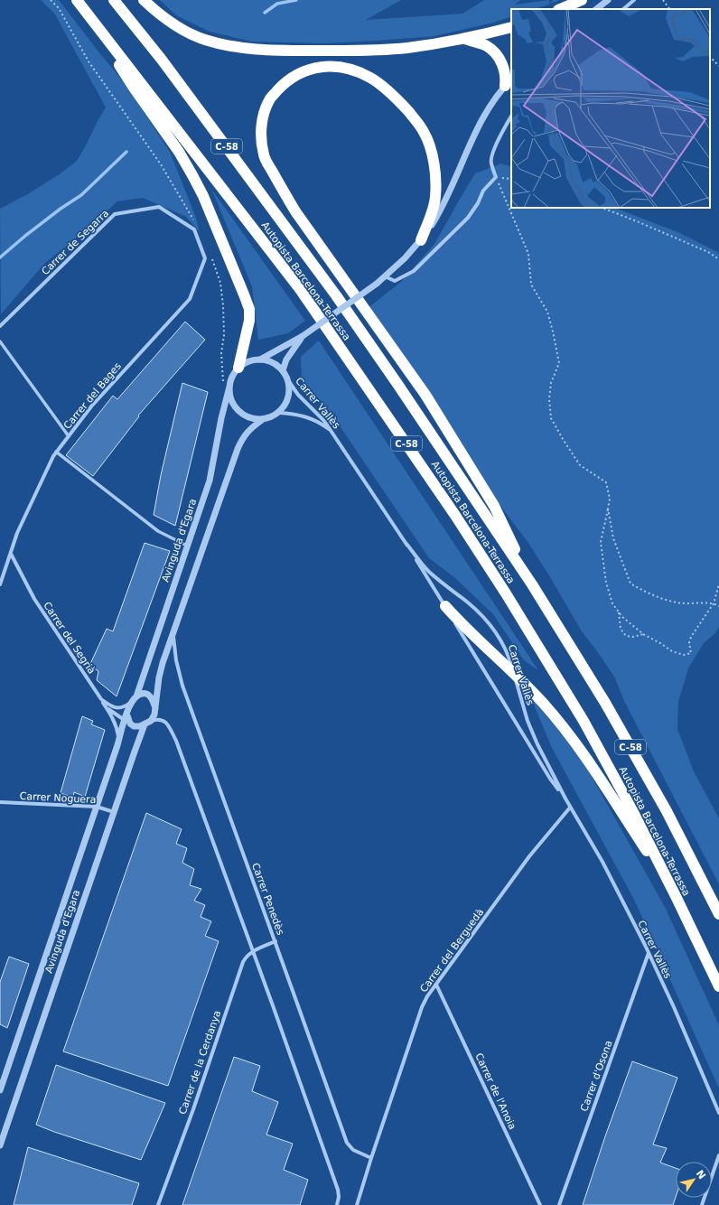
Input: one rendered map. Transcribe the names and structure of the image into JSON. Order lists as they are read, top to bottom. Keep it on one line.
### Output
{"streets":{"highway":["C-58","Autopista Barcelona-Terrassa"],"street":["Carrer de Segarra","Carrer del Bages","Carrer Vallès","Avinguda d'Egara","Carrer del Segrià","Carrer Noguera","Carrer Penedès","Carrer del Berguedà","Carrer de la Cerdanya","Carrer d'Osona","Carrer de l'Anoia"]},"crossings":[["Carrer de Segarra","Carrer del Bages"],["Carrer del Bages","Carrer del Segrià"],["Carrer Vallès","Avinguda d'Egara"],["Carrer Vallès","Carrer del Berguedà"],["Carrer Vallès","Carrer d'Osona"],["Avinguda d'Egara","Carrer del Segrià"],["Avinguda d'Egara","Carrer Noguera"],["Carrer Penedès","Carrer del Berguedà"],["Carrer Penedès","Carrer de la Cerdanya"],["Carrer del Berguedà","Carrer de l'Anoia"]],"north":"top right"}
